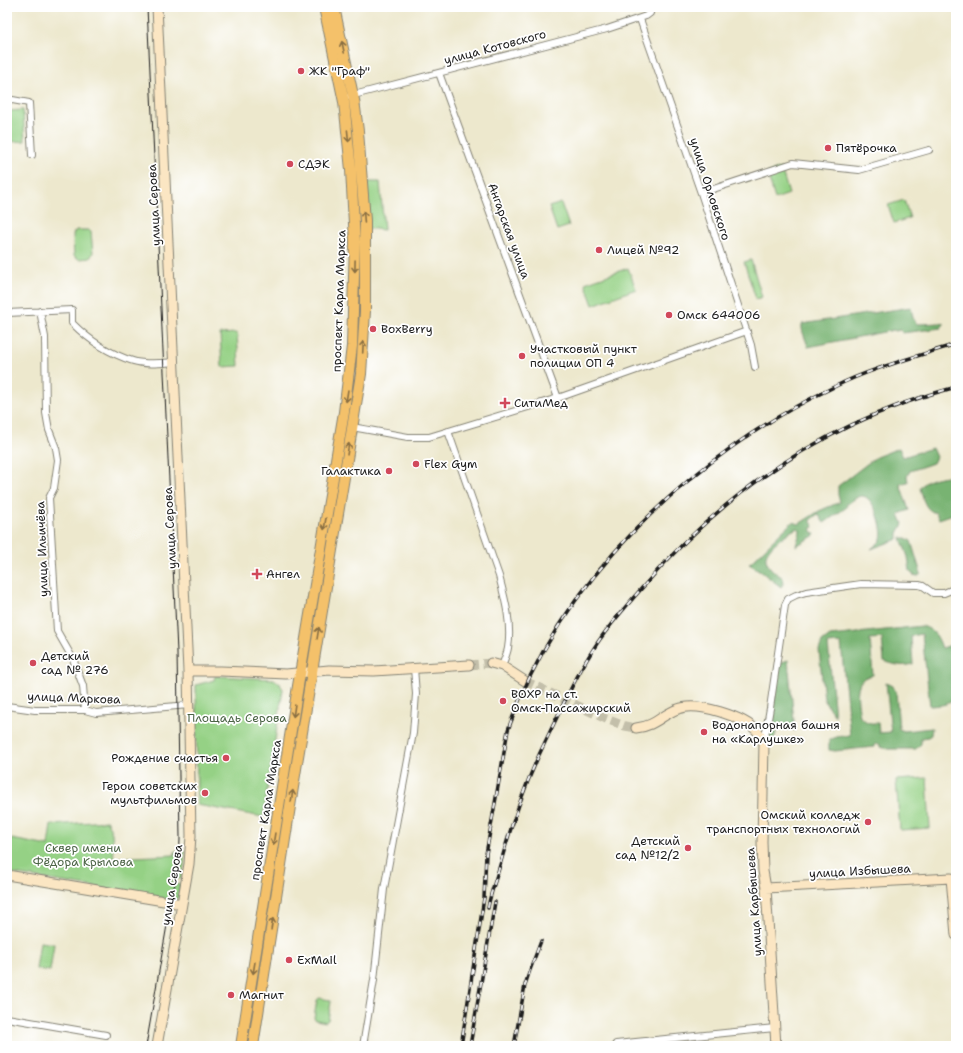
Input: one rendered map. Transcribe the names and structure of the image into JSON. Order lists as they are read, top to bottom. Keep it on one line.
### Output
{"streets":{"main road":["проспект Карла Маркса"],"street":["улица Котовского","улица Орловского","улица Серова","Ангарская улица","улица Ильичёва","улица Маркова","улица Избышева","улица Карбышева"]},"crossings":[["улица Котовского","улица Орловского"],["улица Котовского","Ангарская улица"],["улица Котовского","проспект Карла Маркса"],["улица Серова","улица Маркова"],["улица Ильичёва","улица Маркова"],["улица Избышева","улица Карбышева"]],"parks":["Площадь Серова","Сквер имени Фёдора Крылова"],"places":{"other":["ЖК \"Граф\"","Пятёрочка","СДЭК","Лицей №92","Омск 644006","BoxBerry","Участковый пункт полиции ОП 4","Flex Gym","Галактика","Детский сад № 276","ВОХР на ст. Омск-Пассажирский","Водонапорная башня на «Карлушке»","Рождение счастья","Герои советских мультфильмов","Омский колледж транспортных технологий","Детский сад №12/2","ExMail","Магнит"],"health":["СитиМед","Ангел"]}}
